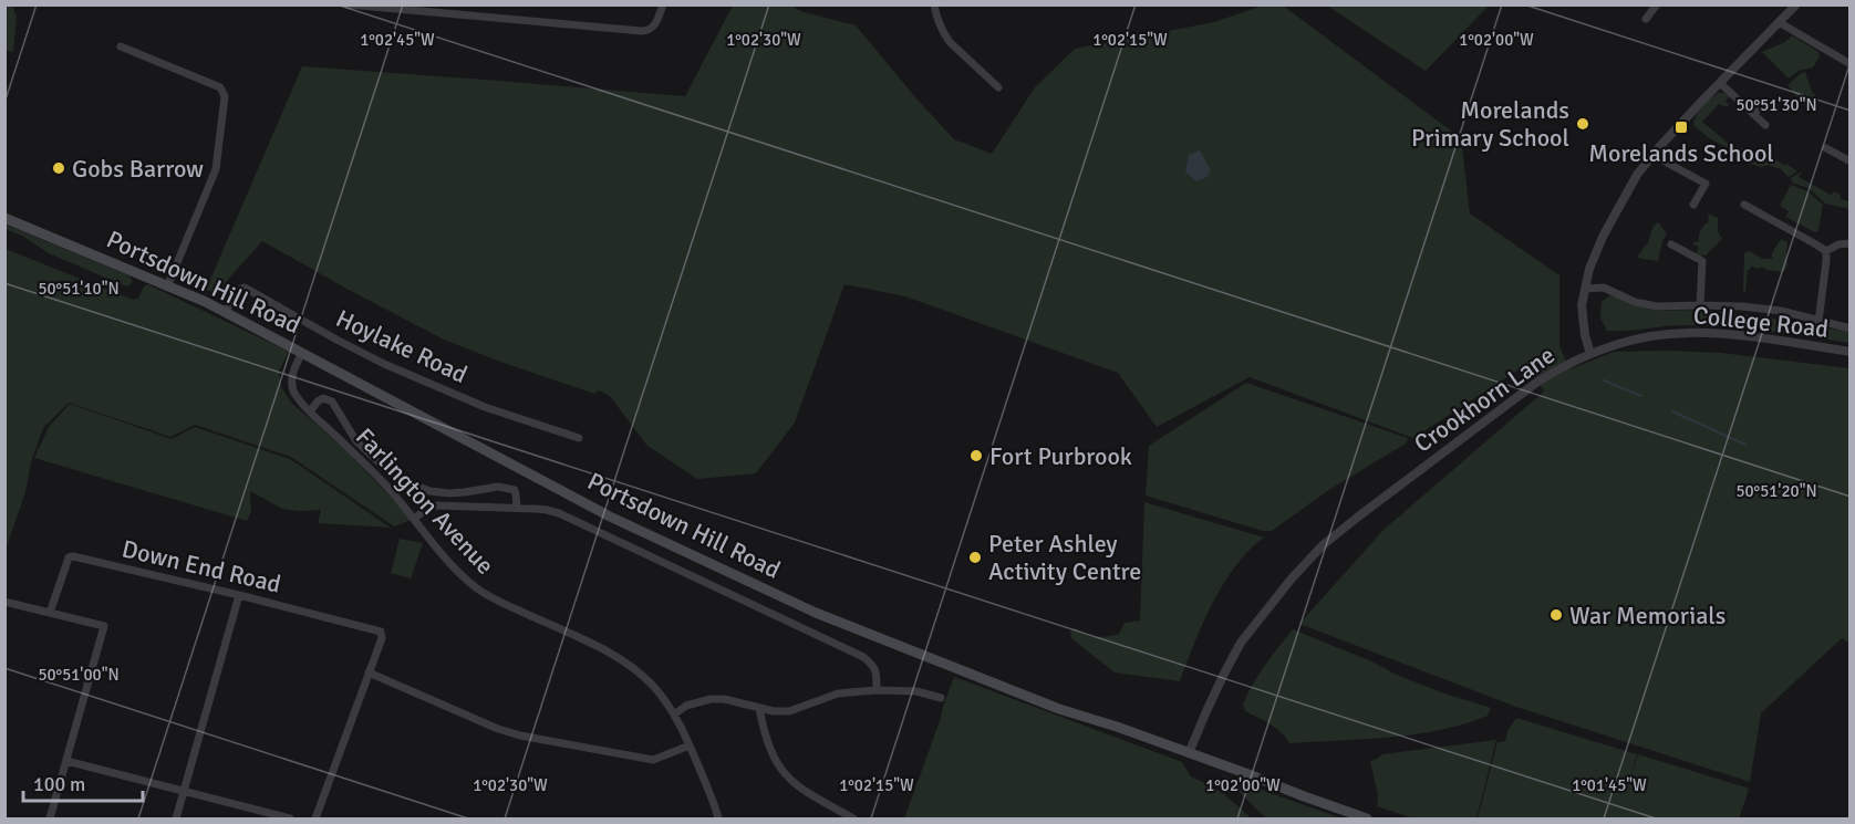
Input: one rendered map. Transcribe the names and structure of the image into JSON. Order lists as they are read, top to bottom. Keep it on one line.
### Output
{"streets":{"main road":["Portsdown Hill Road"],"street":["College Road","Hoylake Road","Crookhorn Lane","Farlington Avenue","Down End Road"]},"crossings":[["Portsdown Hill Road","Hoylake Road"],["Portsdown Hill Road","Crookhorn Lane"],["Portsdown Hill Road","Farlington Avenue"],["College Road","Crookhorn Lane"]],"places":{"other":["Morelands Primary School","Gobs Barrow","Fort Purbrook","Peter Ashley Activity Centre","War Memorials"],"transit":["Morelands School"]},"scale_bar":"100 m","coordinates":["1°02'45\"W","1°02'30\"W","1°02'15\"W","1°02'00\"W","50°51'30\"N","50°51'10\"N","50°51'20\"N","50°51'00\"N","1°01'45\"W"]}
